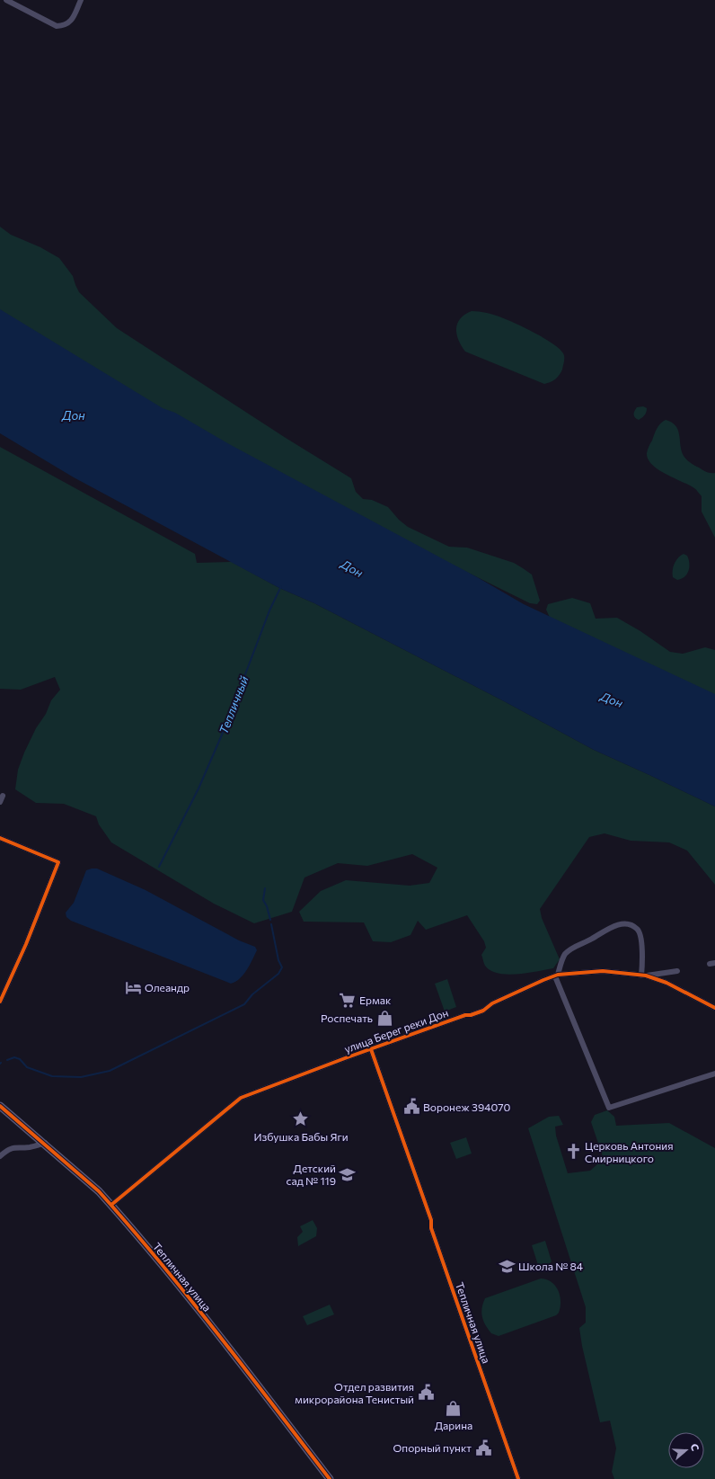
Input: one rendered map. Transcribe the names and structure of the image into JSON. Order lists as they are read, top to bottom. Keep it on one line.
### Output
{"streets":{"street":["улица Берег реки Дон","Тепличная улица"]},"crossings":[["улица Берег реки Дон","Тепличная улица"]],"water":["Дон","Тепличный"],"places":{"hotel":["Олеандр"],"supermarket":["Ермак"],"shop":["Роспечать","Дарина"],"public building":["Воронеж 394070","Отдел развития микрорайона Тенистый","Опорный пункт"],"place":["Избушка Бабы Яги"],"church":["Церковь Антония Смирницкого"],"school or university":["Детский сад № 119","Школа № 84"]},"north":"right"}
